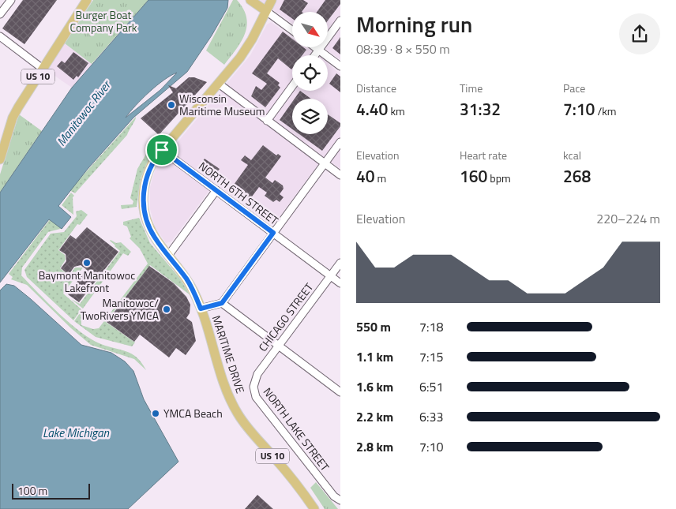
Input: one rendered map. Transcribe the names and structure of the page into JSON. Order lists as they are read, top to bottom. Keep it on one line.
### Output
{"streets":{"main road":["US 10","MARITIME DRIVE"],"street":["NORTH 6TH STREET","CHICAGO STREET","NORTH LAKE STREET"]},"crossings":[["NORTH 6TH STREET","CHICAGO STREET"],["NORTH 6TH STREET","MARITIME DRIVE"],["CHICAGO STREET","NORTH LAKE STREET"]],"water":["Manitowoc River","Lake Michigan"],"parks":["Burger Boat Company Park"],"places":["Wisconsin Maritime Museum","Baymont Manitowoc Lakefront","Manitowoc/ TwoRivers YMCA","YMCA Beach"],"scale_bar":"100 m","north":"bottom right","page":{"heading":["Morning run","08:39 · 8 × 550 m"],"stats":[["Distance","4.40 km"],["Time","31:32"],["Pace","7:10 /km"],["Elevation","40 m"],["Heart rate","160 bpm"],["kcal","268"]],"chart":["Elevation","220–224 m"],"list":[{"name":"550 m","note":"7:18"},{"name":"1.1 km","note":"7:15"},{"name":"1.6 km","note":"6:51"},{"name":"2.2 km","note":"6:33"},{"name":"2.8 km","note":"7:10"}],"scale":"100 m"}}
